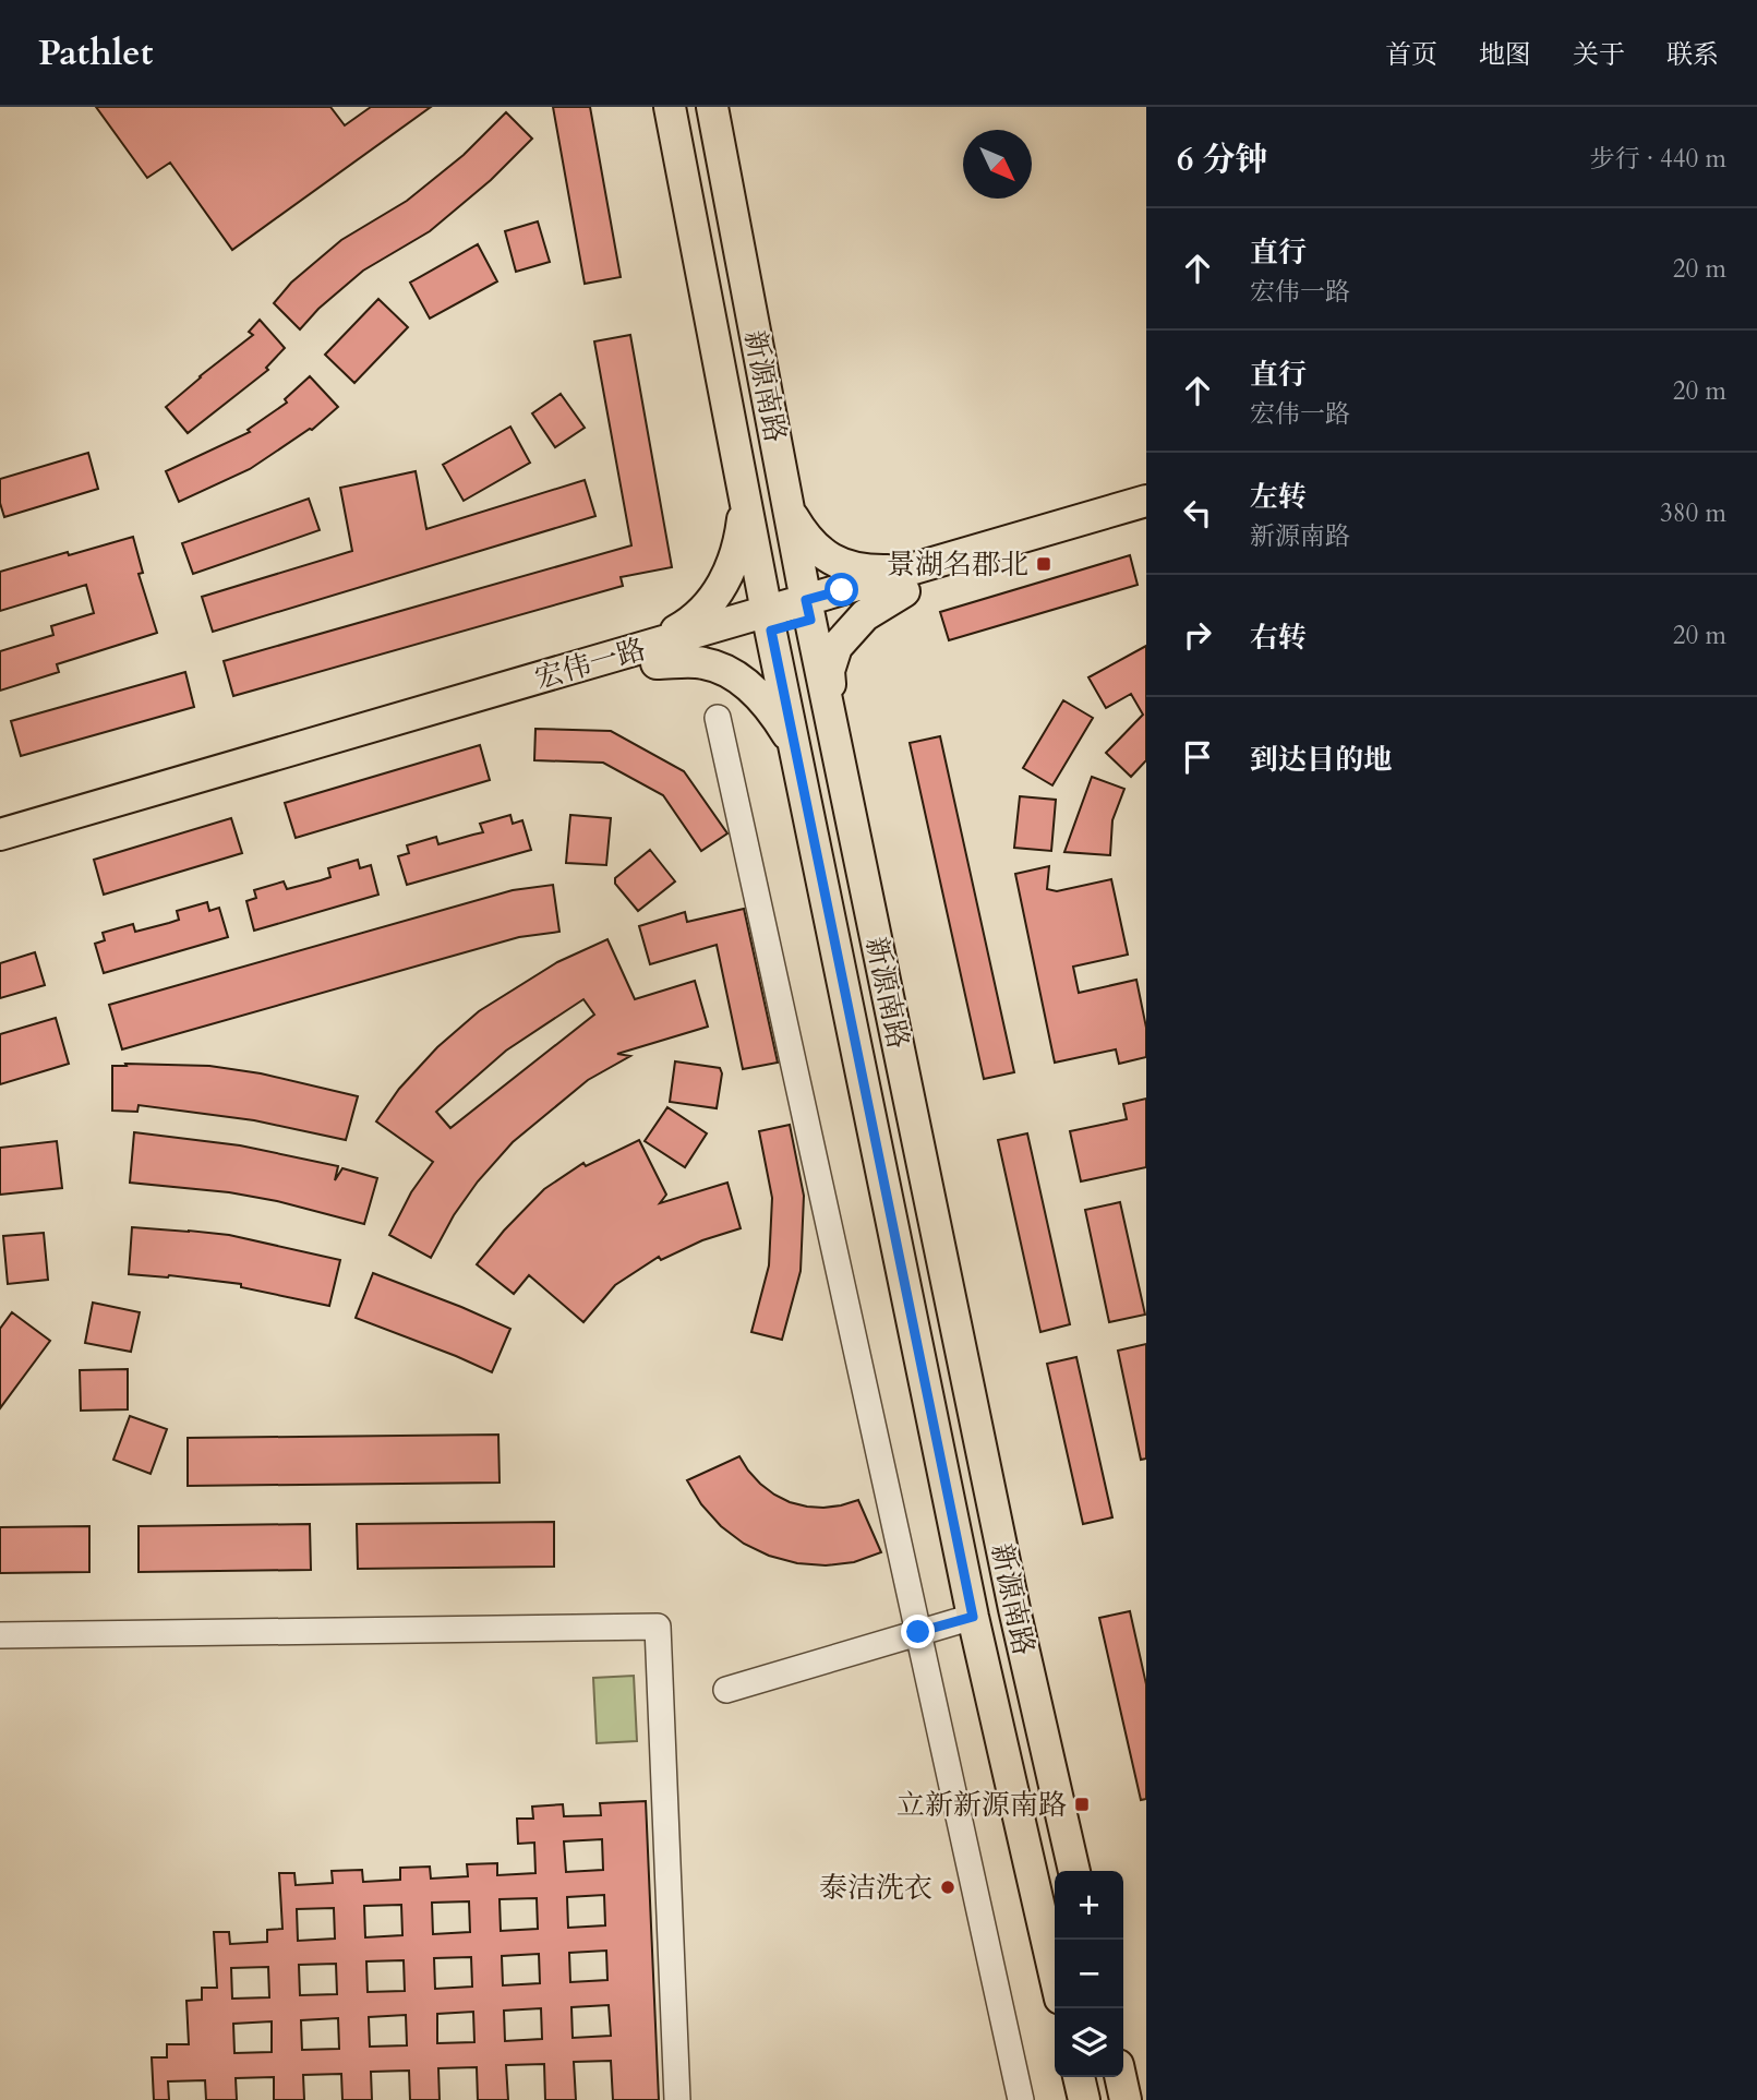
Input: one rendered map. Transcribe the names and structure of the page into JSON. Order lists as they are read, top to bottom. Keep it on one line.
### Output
{"streets":{"main road":["新源南路","宏伟一路"]},"crossings":[["新源南路","宏伟一路"]],"places":{"transit":["景湖名郡北","立新新源南路"],"other":["泰洁洗衣"]},"north":"bottom right","page":{"header":"Pathlet","nav":["首页","地图","关于","联系"],"heading":["6 分钟","步行 · 440 m"],"list":[["直行","宏伟一路","20 m"],["直行","宏伟一路","20 m"],["左转","新源南路","380 m"],["右转","20 m"],"到达目的地"],"map_buttons":["+","−"]}}
